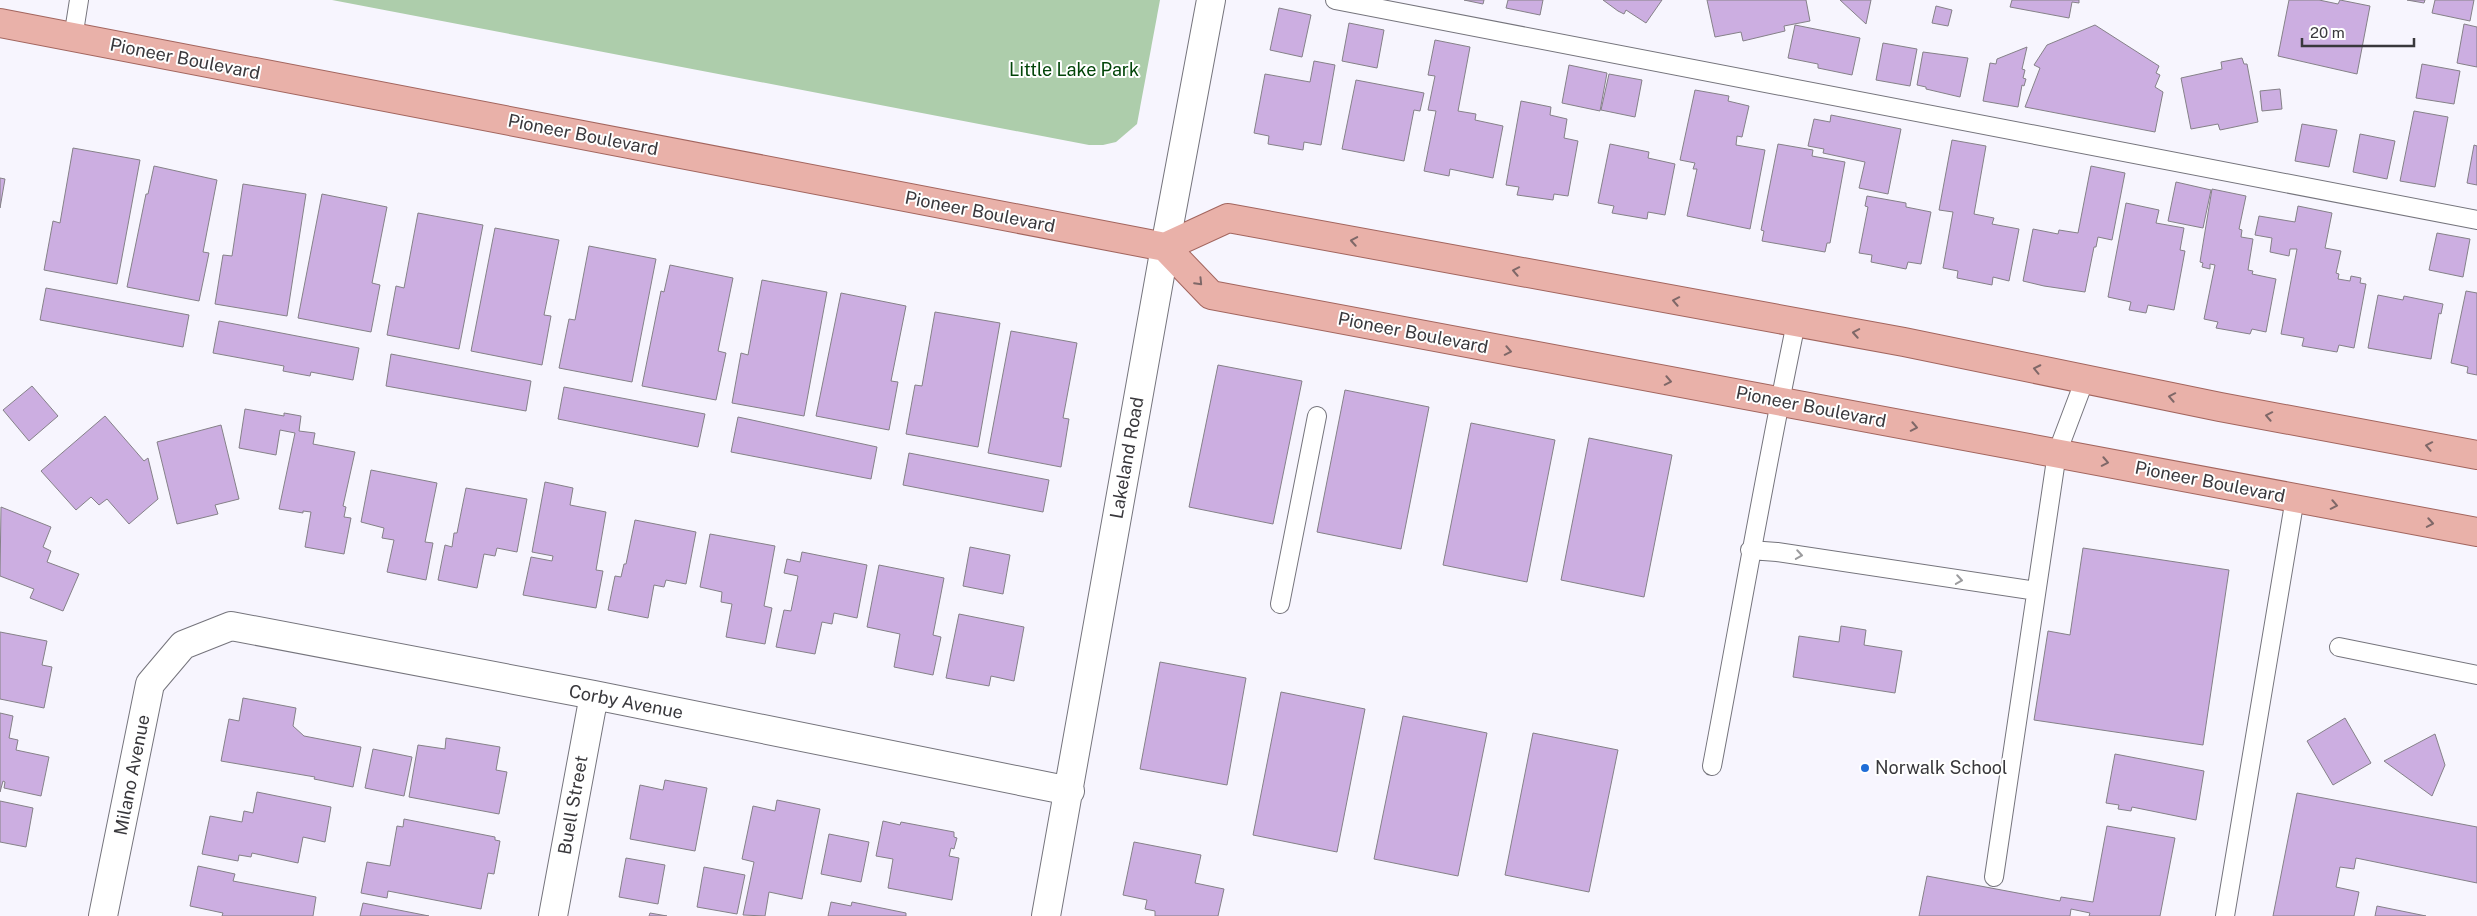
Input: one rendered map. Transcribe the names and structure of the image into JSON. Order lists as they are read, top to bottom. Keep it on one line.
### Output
{"streets":{"main road":["Pioneer Boulevard"],"street":["Lakeland Road","Corby Avenue","Milano Avenue","Buell Street"]},"crossings":[["Pioneer Boulevard","Lakeland Road"],["Lakeland Road","Corby Avenue"],["Corby Avenue","Milano Avenue"],["Corby Avenue","Buell Street"]],"parks":["Little Lake Park"],"places":["Norwalk School"],"scale_bar":"20 m"}
